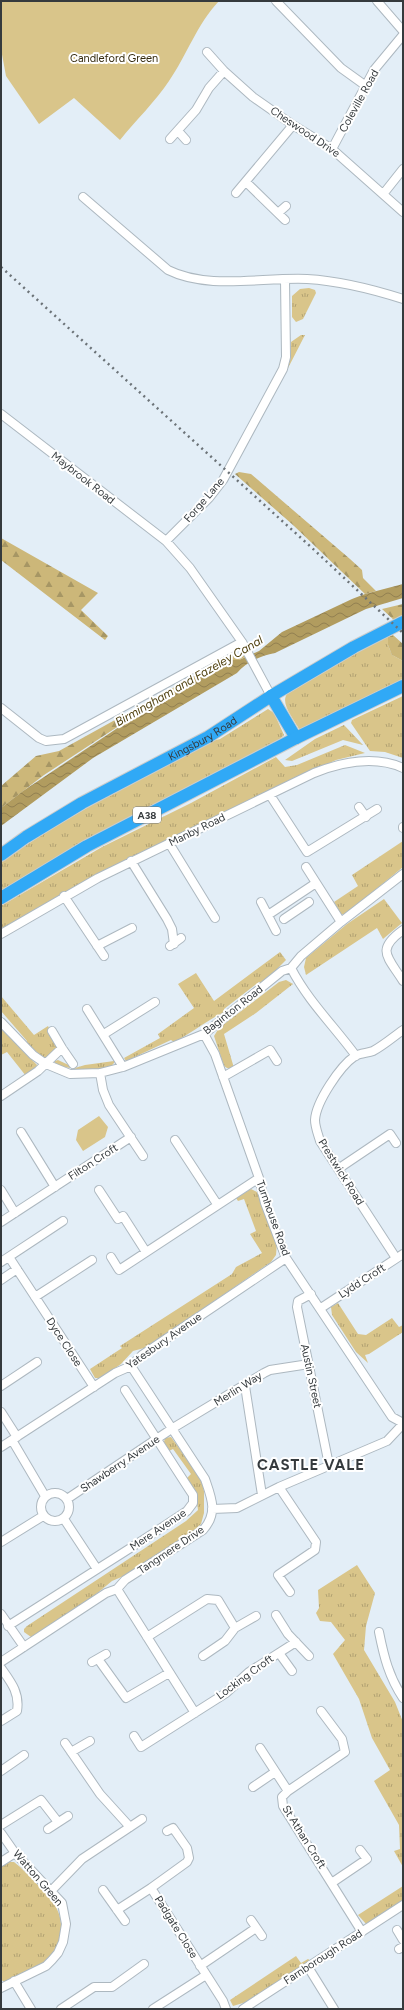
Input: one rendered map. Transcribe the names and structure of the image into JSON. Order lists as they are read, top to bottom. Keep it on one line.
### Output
{"streets":{"highway":["Kingsbury Road","A38"],"street":["Coleville Road","Cheswood Drive","Maybrook Road","Forge Lane","Manby Road","Baginton Road","Filton Croft","Prestwick Road","Turnhouse Road","Lydd Croft","Yatesbury Avenue","Dyce Close","Austin Street","Merlin Way","Shawberry Avenue","Mere Avenue","Tangmere Drive","Locking Croft","St Athan Croft","Watton Green","Padgate Close","Farnborough Road"]},"crossings":[["Coleville Road","Cheswood Drive"],["Maybrook Road","Forge Lane"],["Baginton Road","Turnhouse Road"],["Prestwick Road","Lydd Croft"],["Turnhouse Road","Lydd Croft"],["Turnhouse Road","Yatesbury Avenue"],["Turnhouse Road","Austin Street"],["Yatesbury Avenue","Dyce Close"],["Yatesbury Avenue","Tangmere Drive"],["Austin Street","Merlin Way"],["Merlin Way","Shawberry Avenue"],["Merlin Way","Tangmere Drive"],["Shawberry Avenue","Mere Avenue"],["Shawberry Avenue","Tangmere Drive"],["St Athan Croft","Farnborough Road"]],"districts":["CASTLE VALE"],"water":["Birmingham and Fazeley Canal"],"parks":["Candleford Green"]}
